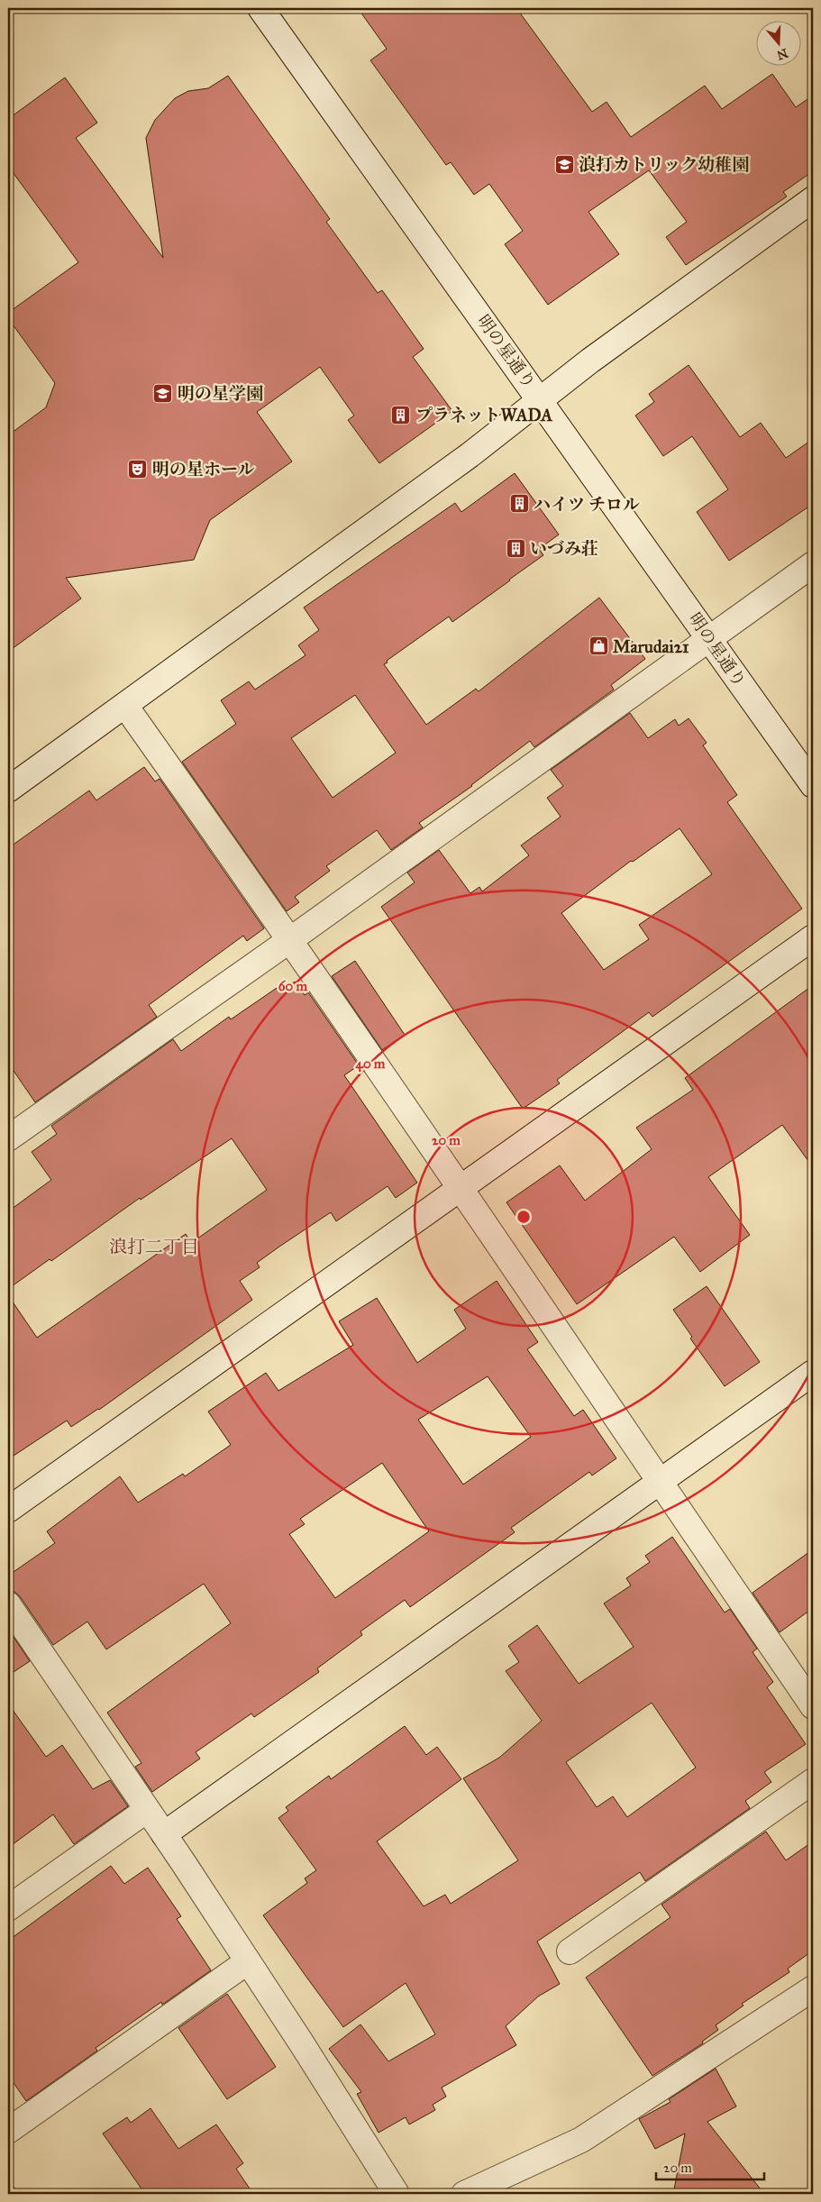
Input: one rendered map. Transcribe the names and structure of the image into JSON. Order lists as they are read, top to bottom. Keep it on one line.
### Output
{"streets":{"street":["明の星通り"]},"districts":["浪打二丁目"],"places":{"school or university":["浪打カトリック幼稚園","明の星学園"],"building":["プラネットWADA","ハイツ チロル","いづみ荘"],"theatre":["明の星ホール"],"shop":["Marudai21"]},"scale_bar":"20 m","north":"bottom","rings":["60 m","40 m","20 m"]}
